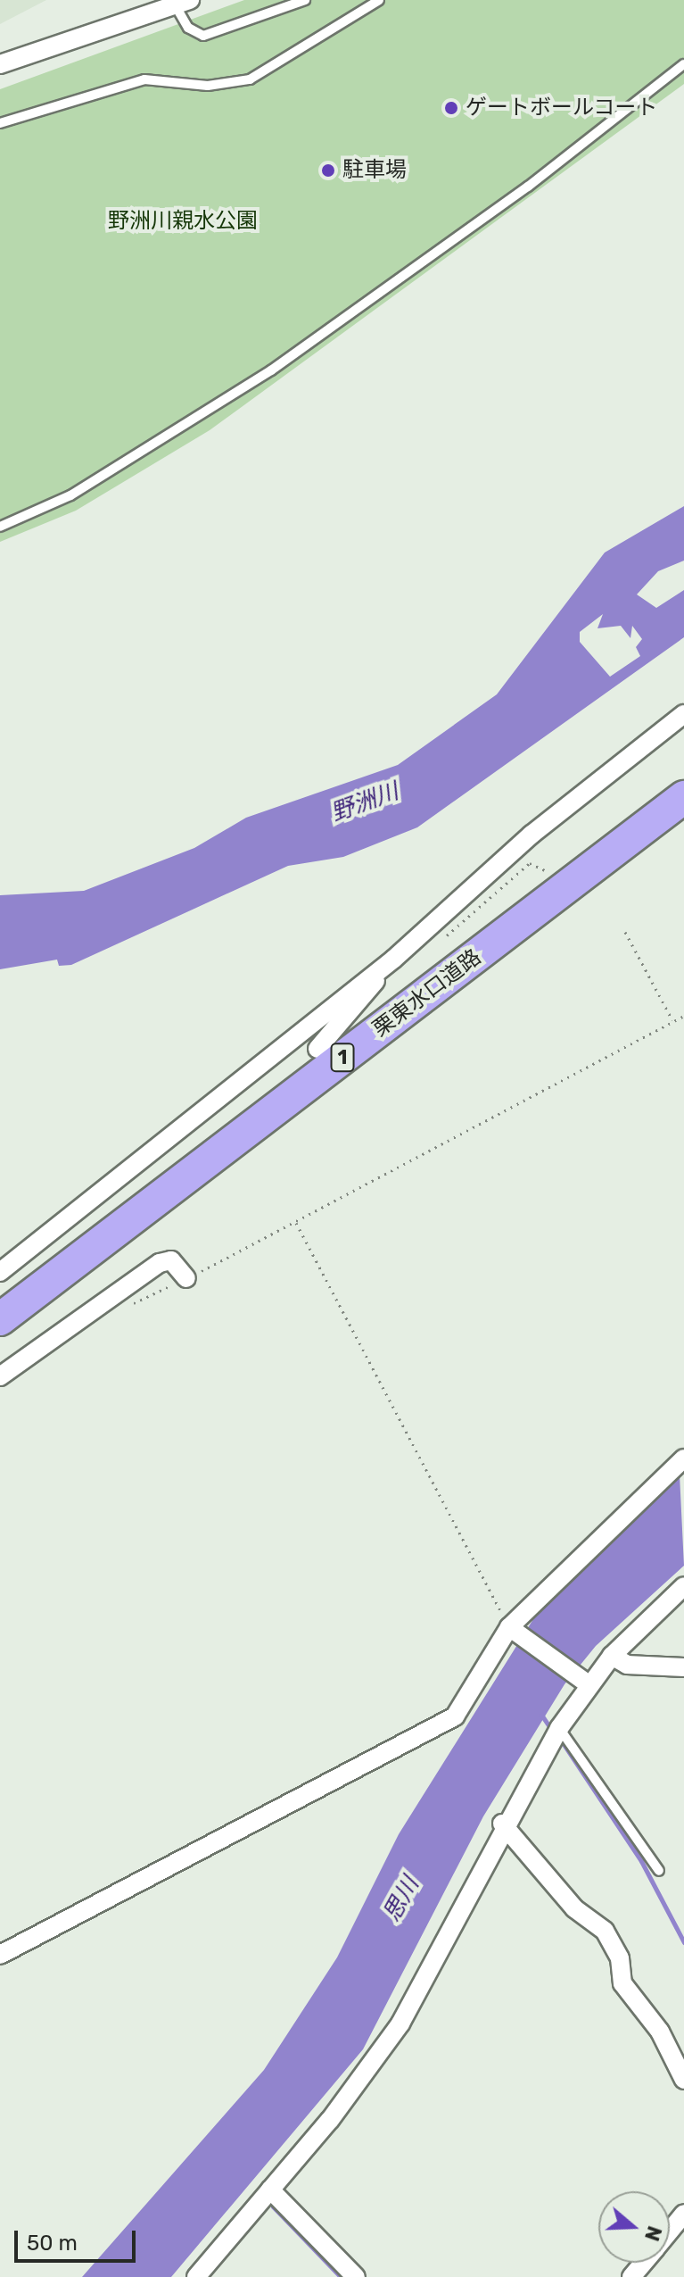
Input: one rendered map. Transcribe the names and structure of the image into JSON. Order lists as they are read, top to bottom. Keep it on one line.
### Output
{"streets":{"highway":["栗東水口道路","1"]},"water":["野洲川","思川"],"parks":["野洲川親水公園"],"places":["ゲートボールコート","駐車場"],"scale_bar":"50 m","north":"right"}
